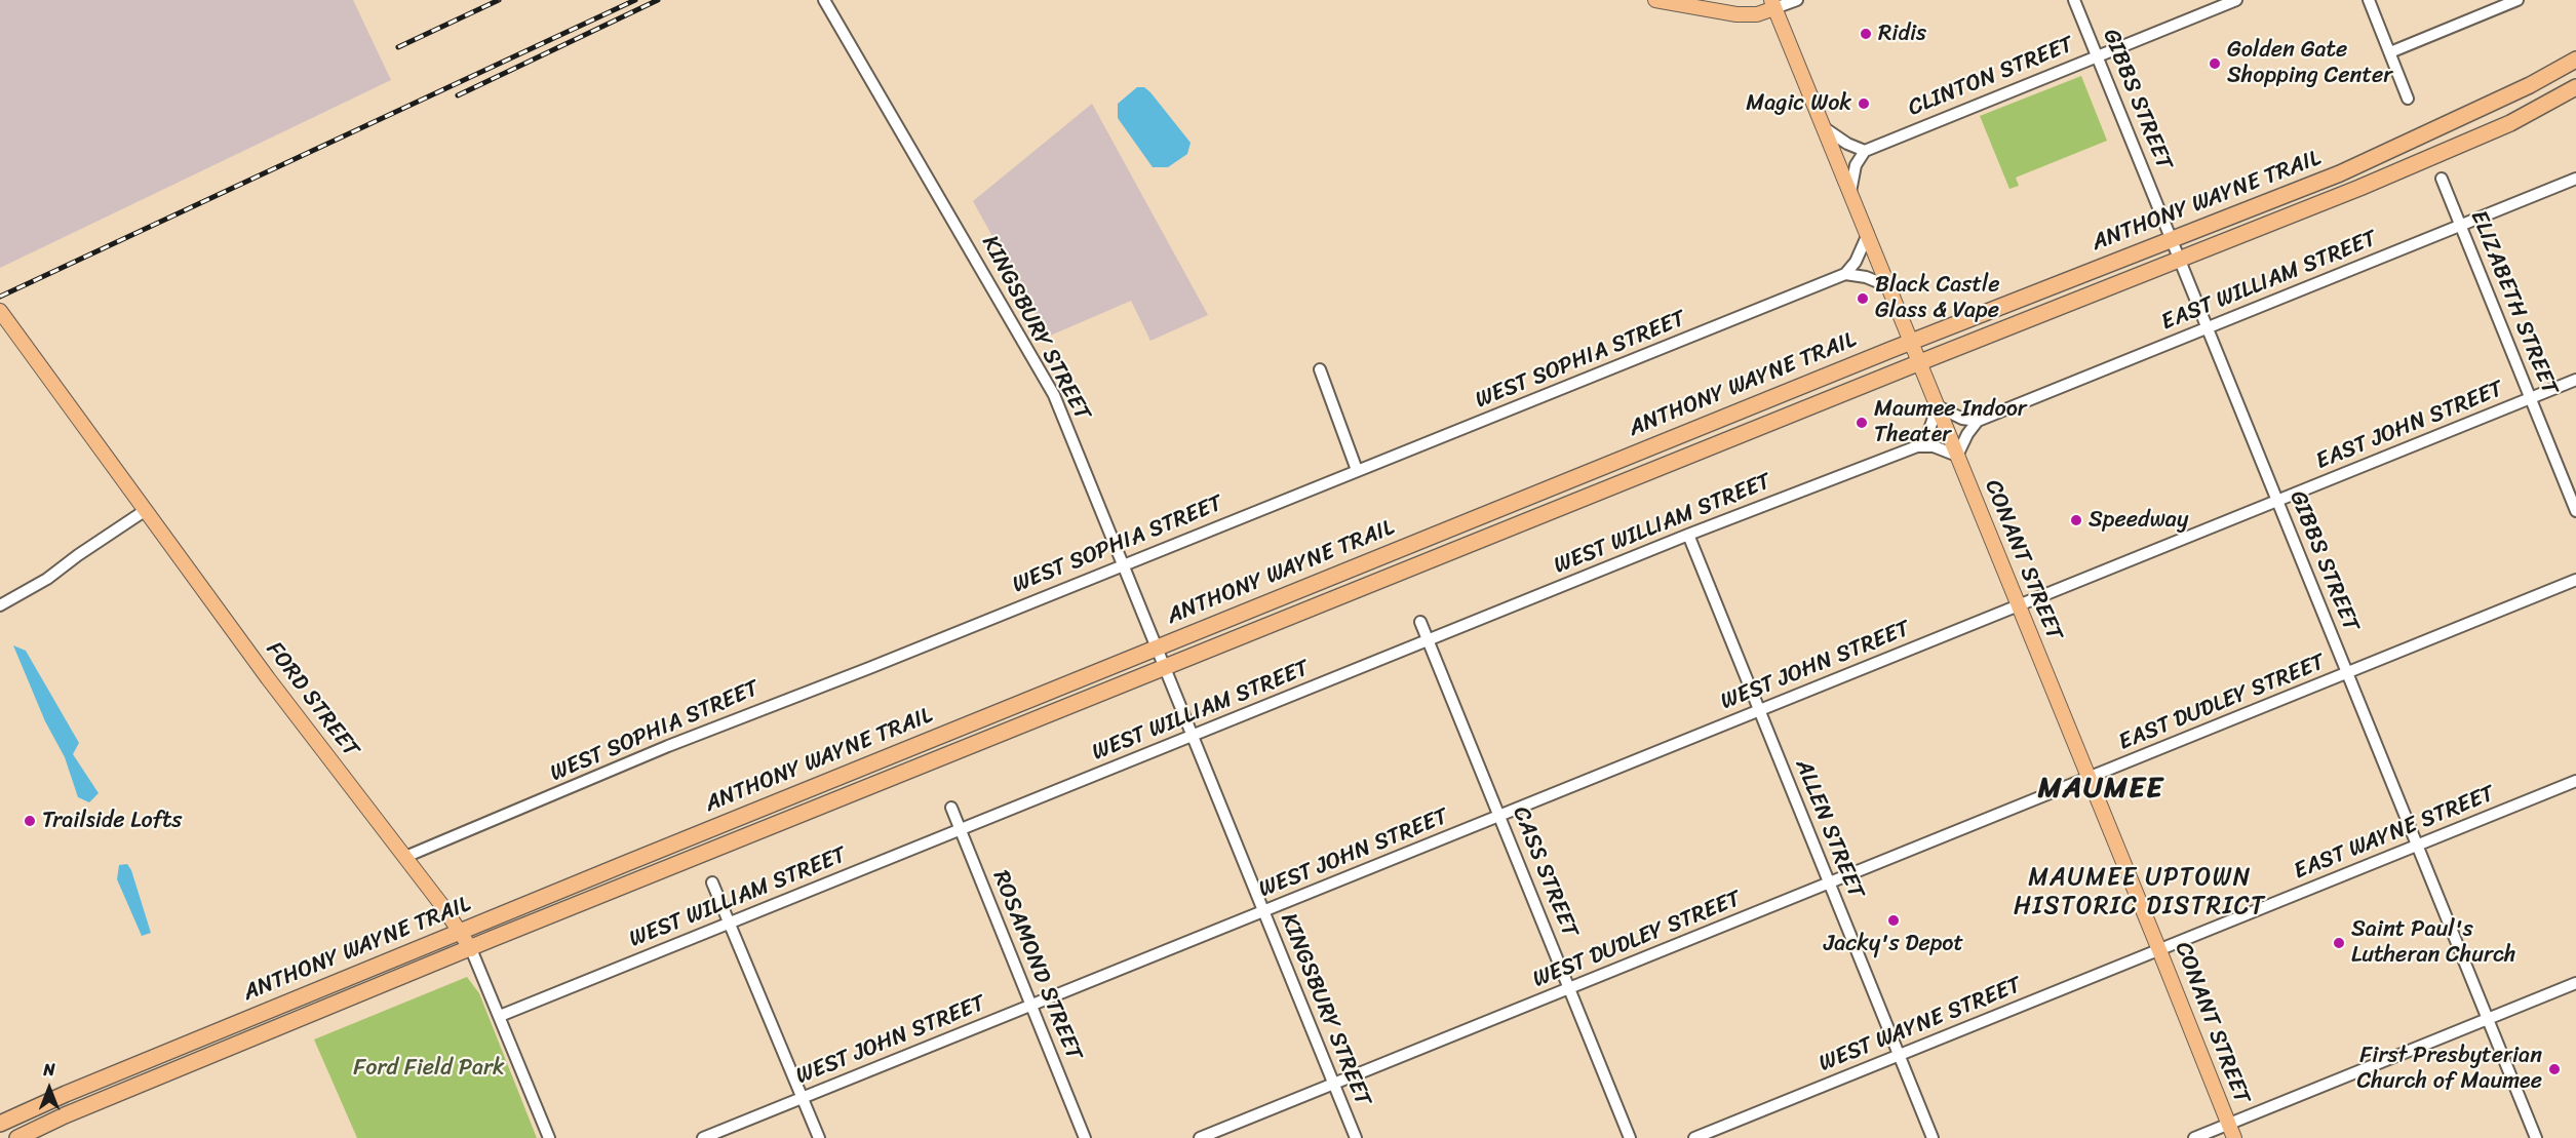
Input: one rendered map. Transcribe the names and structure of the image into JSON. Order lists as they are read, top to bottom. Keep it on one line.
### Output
{"streets":{"highway":["ANTHONY WAYNE TRAIL"],"main road":["CONANT STREET","FORD STREET"],"street":["CLINTON STREET","GIBBS STREET","EAST WILLIAM STREET","ELIZABETH STREET","KINGSBURY STREET","WEST SOPHIA STREET","EAST JOHN STREET","WEST WILLIAM STREET","WEST JOHN STREET","EAST DUDLEY STREET","ALLEN STREET","EAST WAYNE STREET","CASS STREET","WEST DUDLEY STREET","ROSAMOND STREET","WEST WAYNE STREET"]},"crossings":[["CLINTON STREET","GIBBS STREET"],["GIBBS STREET","ANTHONY WAYNE TRAIL"],["GIBBS STREET","EAST WILLIAM STREET"],["GIBBS STREET","EAST JOHN STREET"],["GIBBS STREET","EAST DUDLEY STREET"],["GIBBS STREET","EAST WAYNE STREET"],["ANTHONY WAYNE TRAIL","KINGSBURY STREET"],["ANTHONY WAYNE TRAIL","CONANT STREET"],["ANTHONY WAYNE TRAIL","FORD STREET"],["EAST WILLIAM STREET","ELIZABETH STREET"],["ELIZABETH STREET","EAST JOHN STREET"],["KINGSBURY STREET","WEST SOPHIA STREET"],["KINGSBURY STREET","WEST WILLIAM STREET"],["KINGSBURY STREET","WEST JOHN STREET"],["KINGSBURY STREET","WEST DUDLEY STREET"],["WEST SOPHIA STREET","FORD STREET"],["EAST JOHN STREET","CONANT STREET"],["EAST JOHN STREET","WEST JOHN STREET"],["WEST WILLIAM STREET","FORD STREET"],["WEST WILLIAM STREET","ALLEN STREET"],["WEST WILLIAM STREET","CASS STREET"],["WEST WILLIAM STREET","ROSAMOND STREET"],["CONANT STREET","WEST JOHN STREET"],["CONANT STREET","EAST DUDLEY STREET"],["CONANT STREET","EAST WAYNE STREET"],["CONANT STREET","WEST DUDLEY STREET"],["CONANT STREET","WEST WAYNE STREET"],["WEST JOHN STREET","ALLEN STREET"],["WEST JOHN STREET","CASS STREET"],["WEST JOHN STREET","ROSAMOND STREET"],["EAST DUDLEY STREET","WEST DUDLEY STREET"],["ALLEN STREET","WEST DUDLEY STREET"],["ALLEN STREET","WEST WAYNE STREET"],["EAST WAYNE STREET","WEST WAYNE STREET"],["CASS STREET","WEST DUDLEY STREET"]],"districts":["MAUMEE","MAUMEE UPTOWN HISTORIC DISTRICT"],"parks":["Ford Field Park"],"places":["Ridis","Golden Gate Shopping Center","Magic Wok","Black Castle Glass & Vape","Maumee Indoor Theater","Speedway","Trailside Lofts","Jacky's Depot","Saint Paul's Lutheran Church","First Presbyterian Church of Maumee"],"north":"top"}
